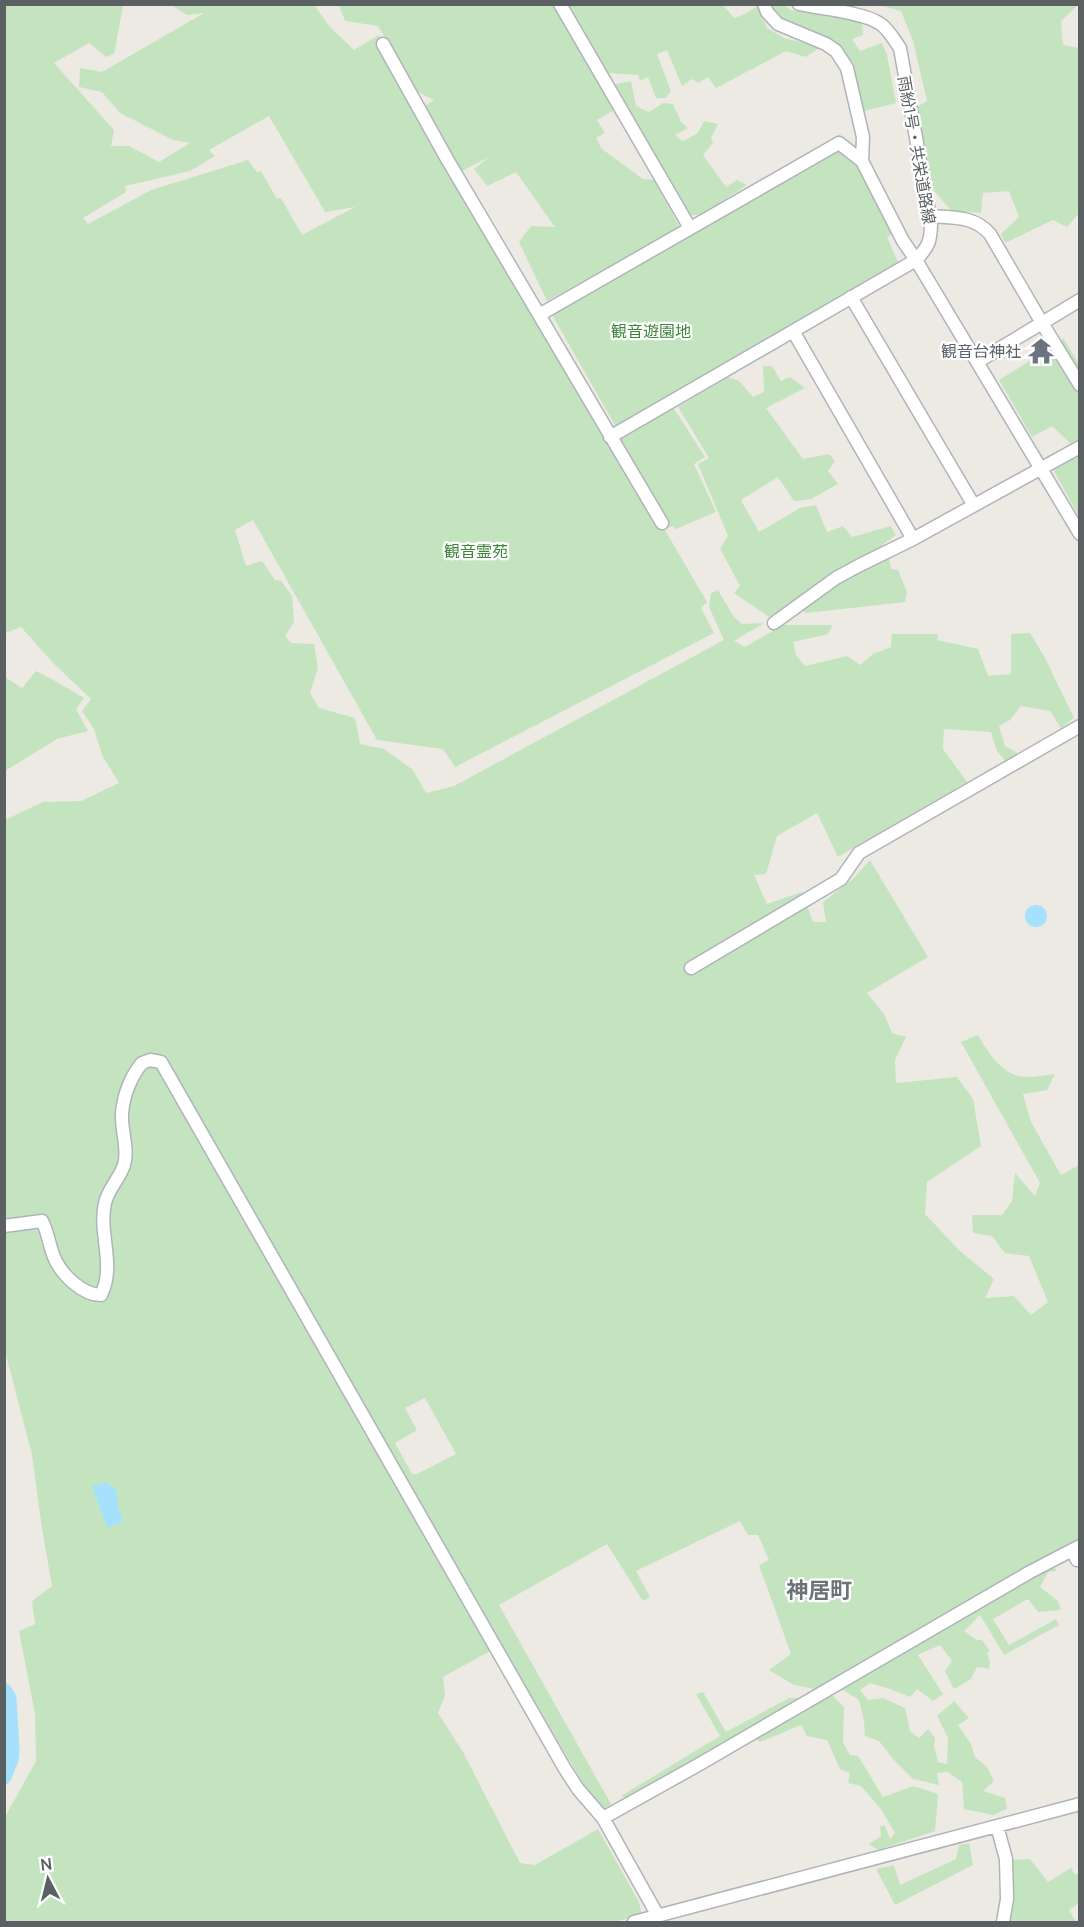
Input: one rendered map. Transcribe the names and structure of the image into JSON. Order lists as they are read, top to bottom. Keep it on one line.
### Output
{"streets":{"street":["雨紛1号・共栄道路線"]},"districts":["神居町"],"parks":["観音遊園地","観音霊苑"],"places":{"temple":["観音台神社"]},"north":"top"}
